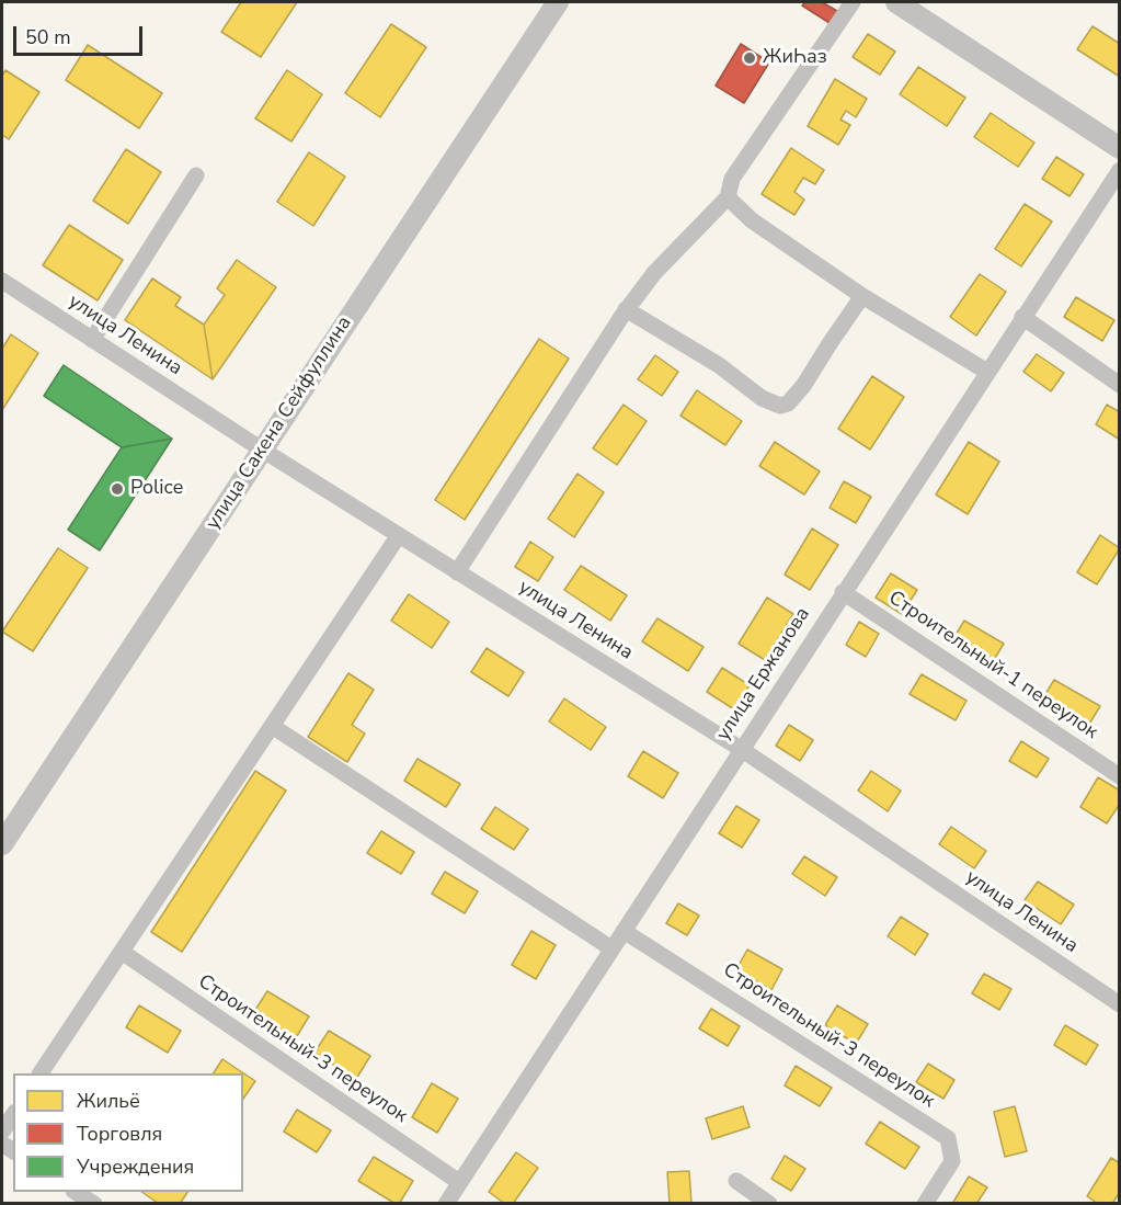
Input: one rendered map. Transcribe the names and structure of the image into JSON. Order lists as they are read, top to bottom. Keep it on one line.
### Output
{"streets":{"street":["улица Ленина","улица Сакена Сейфуллина","Строительный-1 переулок","улица Ержанова","Строительный-3 переулок"]},"crossings":[["улица Ленина","улица Сакена Сейфуллина"],["улица Ленина","улица Ержанова"],["Строительный-1 переулок","улица Ержанова"],["улица Ержанова","Строительный-3 переулок"]],"places":["ЖиҺаз","Police"],"legend":["Жильё","Торговля","Учреждения"],"scale_bar":"50 m"}
